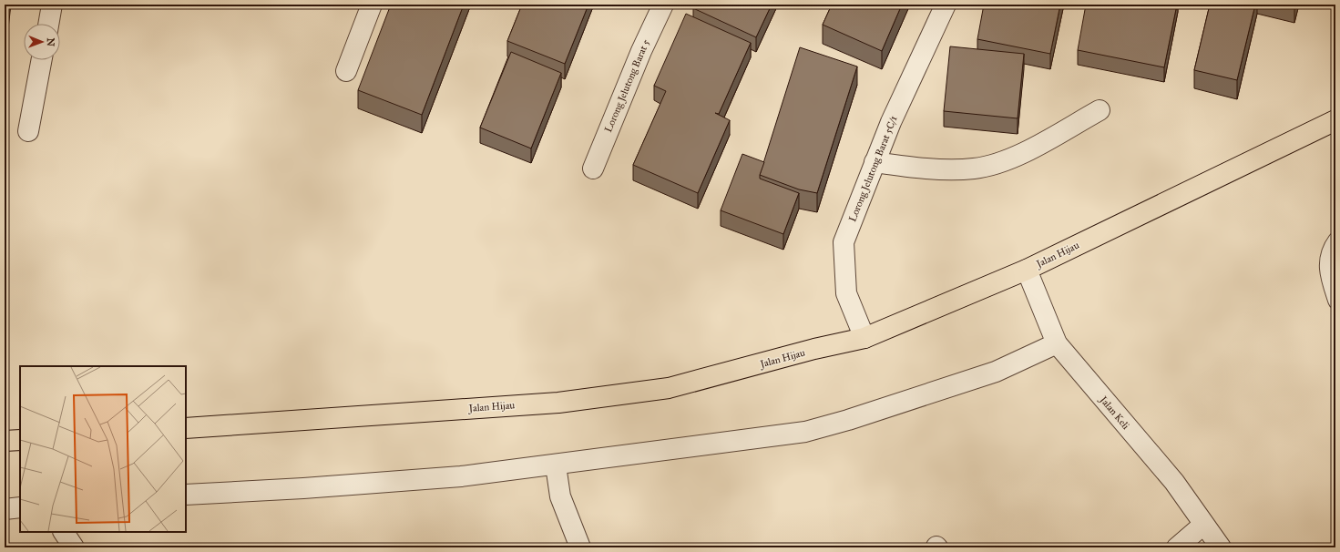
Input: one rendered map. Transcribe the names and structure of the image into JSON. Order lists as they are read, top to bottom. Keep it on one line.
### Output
{"streets":{"main road":["Jalan Hijau"],"street":["Lorong Jelutong Barat 5","Lorong Jelutong Barat 5C/1","Jalan Keli"]},"crossings":[["Lorong Jelutong Barat 5C/1","Jalan Hijau"],["Jalan Hijau","Jalan Keli"]],"north":"right"}
